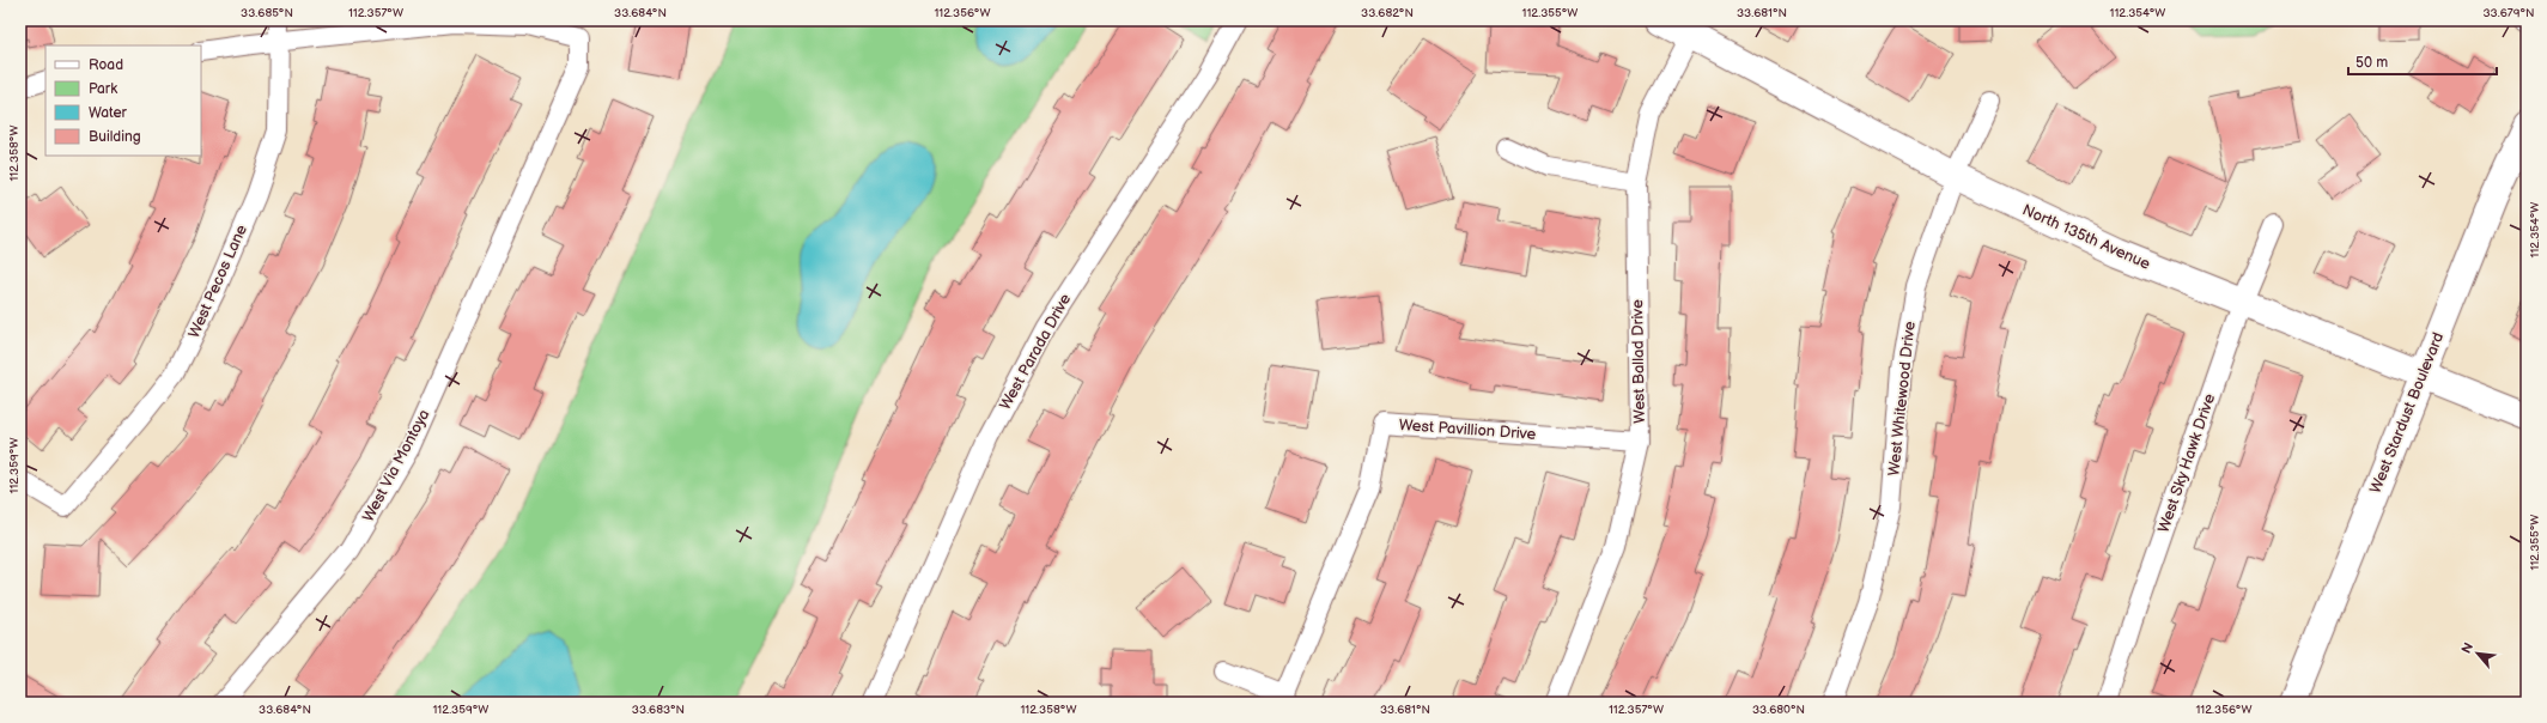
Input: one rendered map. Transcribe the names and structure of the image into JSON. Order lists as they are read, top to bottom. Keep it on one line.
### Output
{"streets":{"street":["North 135th Avenue","West Pecos Lane","West Parada Drive","West Ballad Drive","West Whitewood Drive","West Stardust Boulevard","West Pavillion Drive","West Sky Hawk Drive","West Via Montoya"]},"crossings":[["North 135th Avenue","West Ballad Drive"],["North 135th Avenue","West Whitewood Drive"],["North 135th Avenue","West Stardust Boulevard"],["North 135th Avenue","West Sky Hawk Drive"],["West Pecos Lane","West Via Montoya"],["West Ballad Drive","West Pavillion Drive"]],"legend":["Road","Park","Water","Building"],"scale_bar":"50 m","north":"top left","coordinates":["33.685°N","112.357°W","33.684°N","112.356°W","33.682°N","112.355°W","33.681°N","112.354°W","33.679°N","112.358°W","112.359°W","33.683°N","33.680°N"]}
